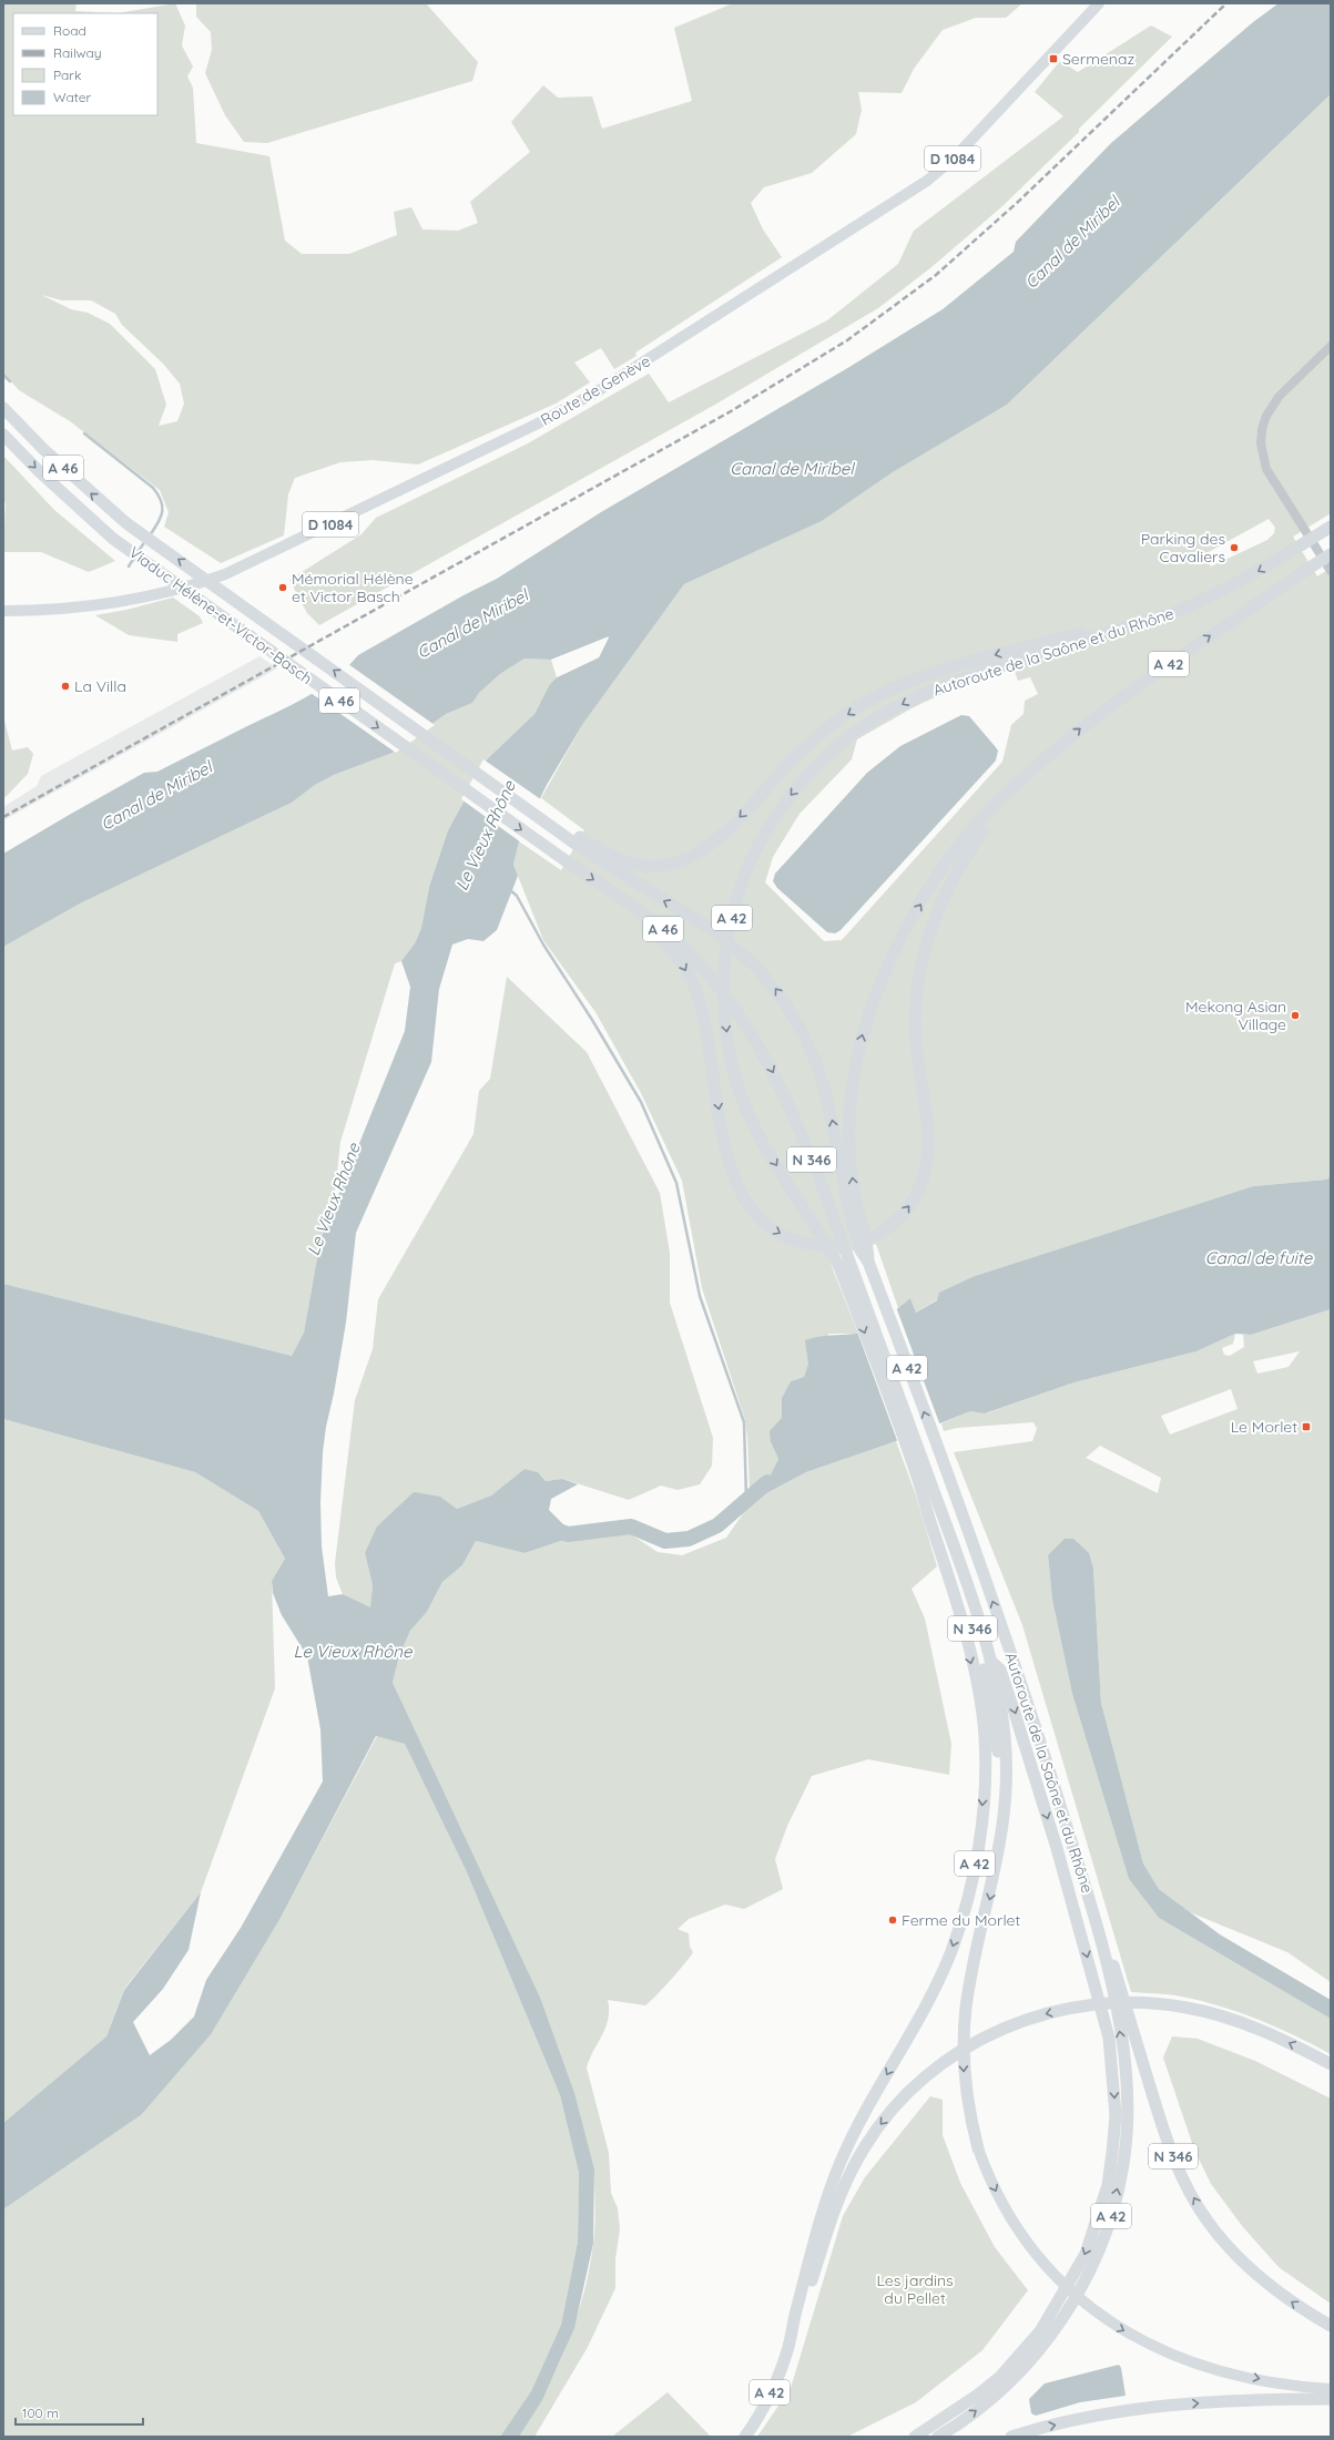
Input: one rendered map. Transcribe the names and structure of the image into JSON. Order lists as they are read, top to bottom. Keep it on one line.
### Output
{"streets":{"highway":["A 46","Viaduc Hélène-et-Victor-Basch","Autoroute de la Saône et du Rhône","A 42","N 346"],"main road":["D 1084","Route de Genève"]},"crossings":[["A 46","Viaduc Hélène-et-Victor-Basch"],["A 46","N 346"],["Autoroute de la Saône et du Rhône","N 346"],["A 42","N 346"]],"water":["Canal de Miribel","Le Vieux Rhône","Canal de fuite"],"parks":["Les jardins du Pellet"],"places":{"transit":["Sermenaz","Le Morlet"],"other":["Parking des Cavaliers","Mémorial Hélène et Victor Basch","La Villa","Mekong Asian Village","Ferme du Morlet"]},"legend":["Road","Railway","Park","Water"],"scale_bar":"100 m"}
